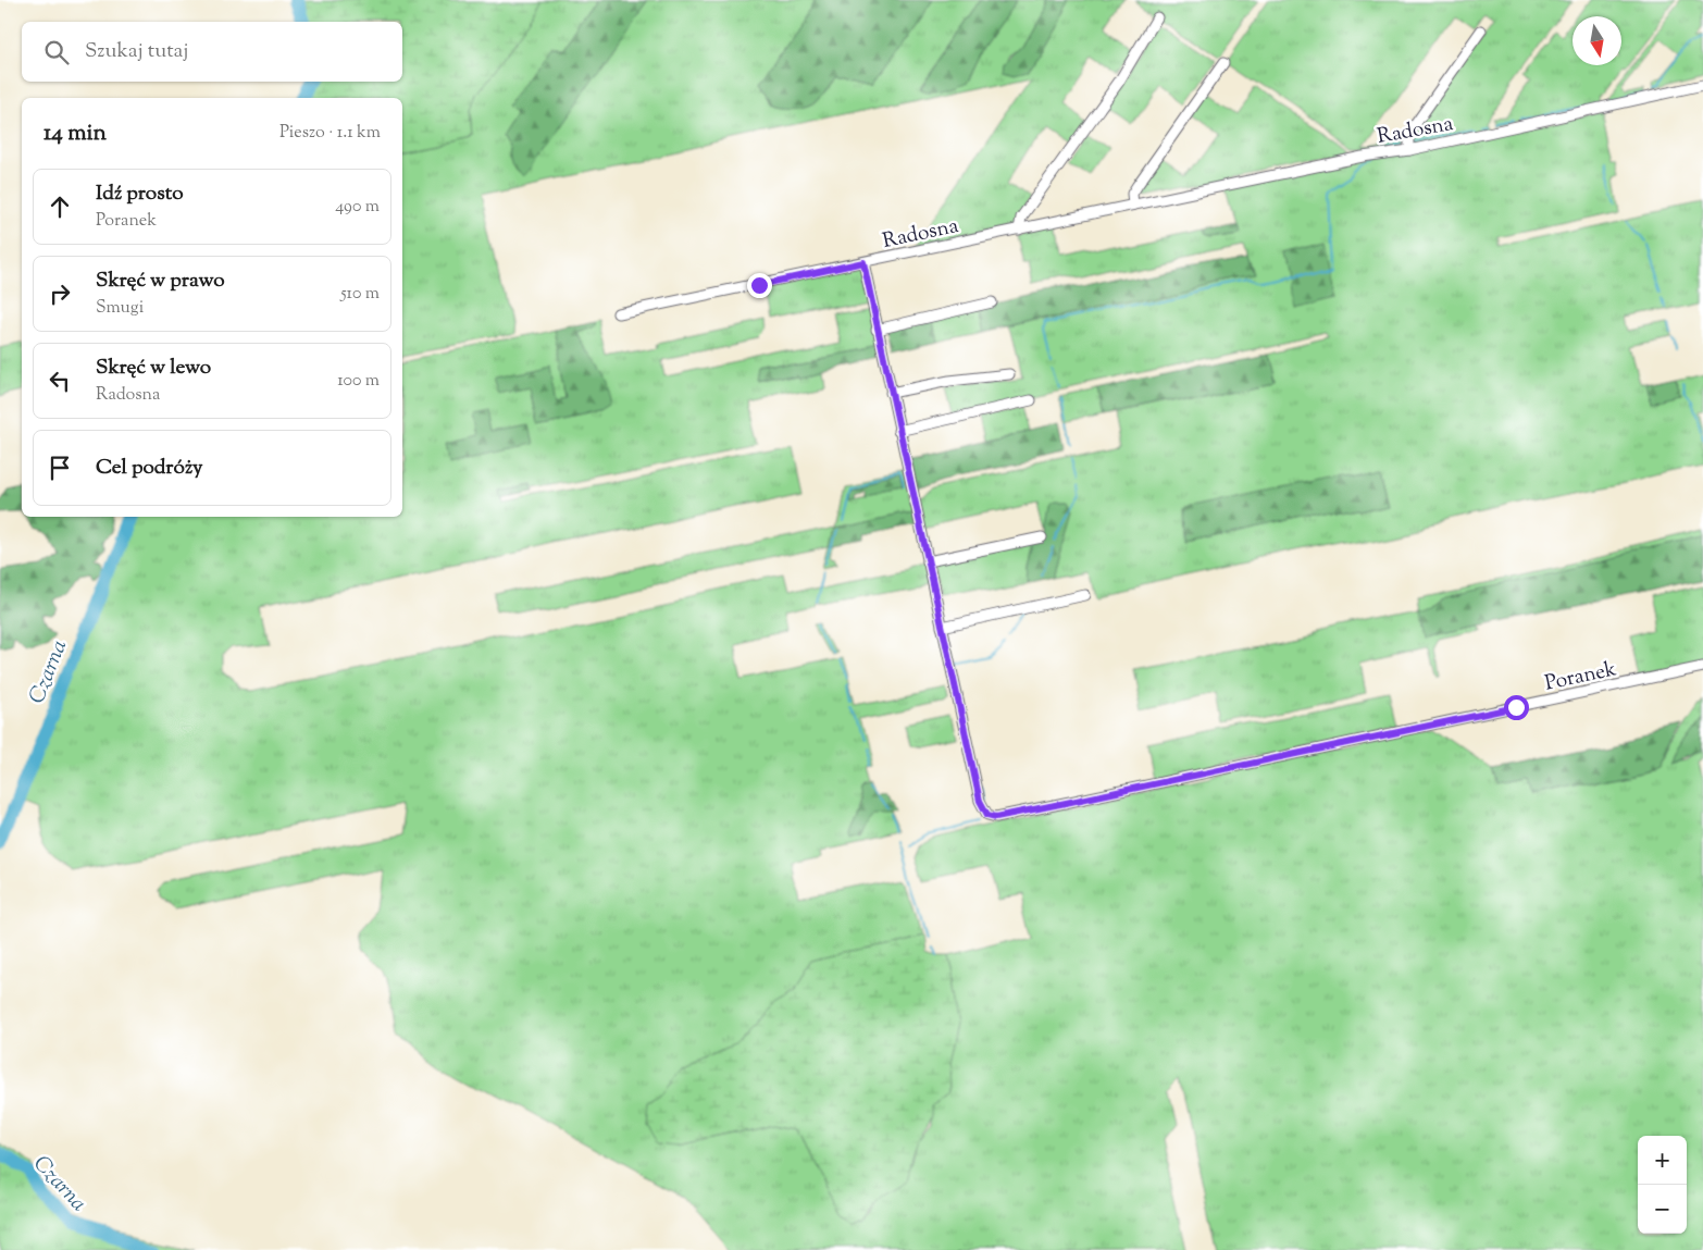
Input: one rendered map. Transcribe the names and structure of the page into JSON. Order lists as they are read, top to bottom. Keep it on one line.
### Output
{"streets":{"street":["Radosna","Poranek"]},"water":["Czarna"],"north":"bottom","page":{"search":"Szukaj tutaj","heading":["14 min","Pieszo · 1.1 km"],"list":[["Idź prosto","Poranek","490 m"],["Skręć w prawo","Smugi","510 m"],["Skręć w lewo","Radosna","100 m"],"Cel podróży"],"map_buttons":["+","−"]}}
